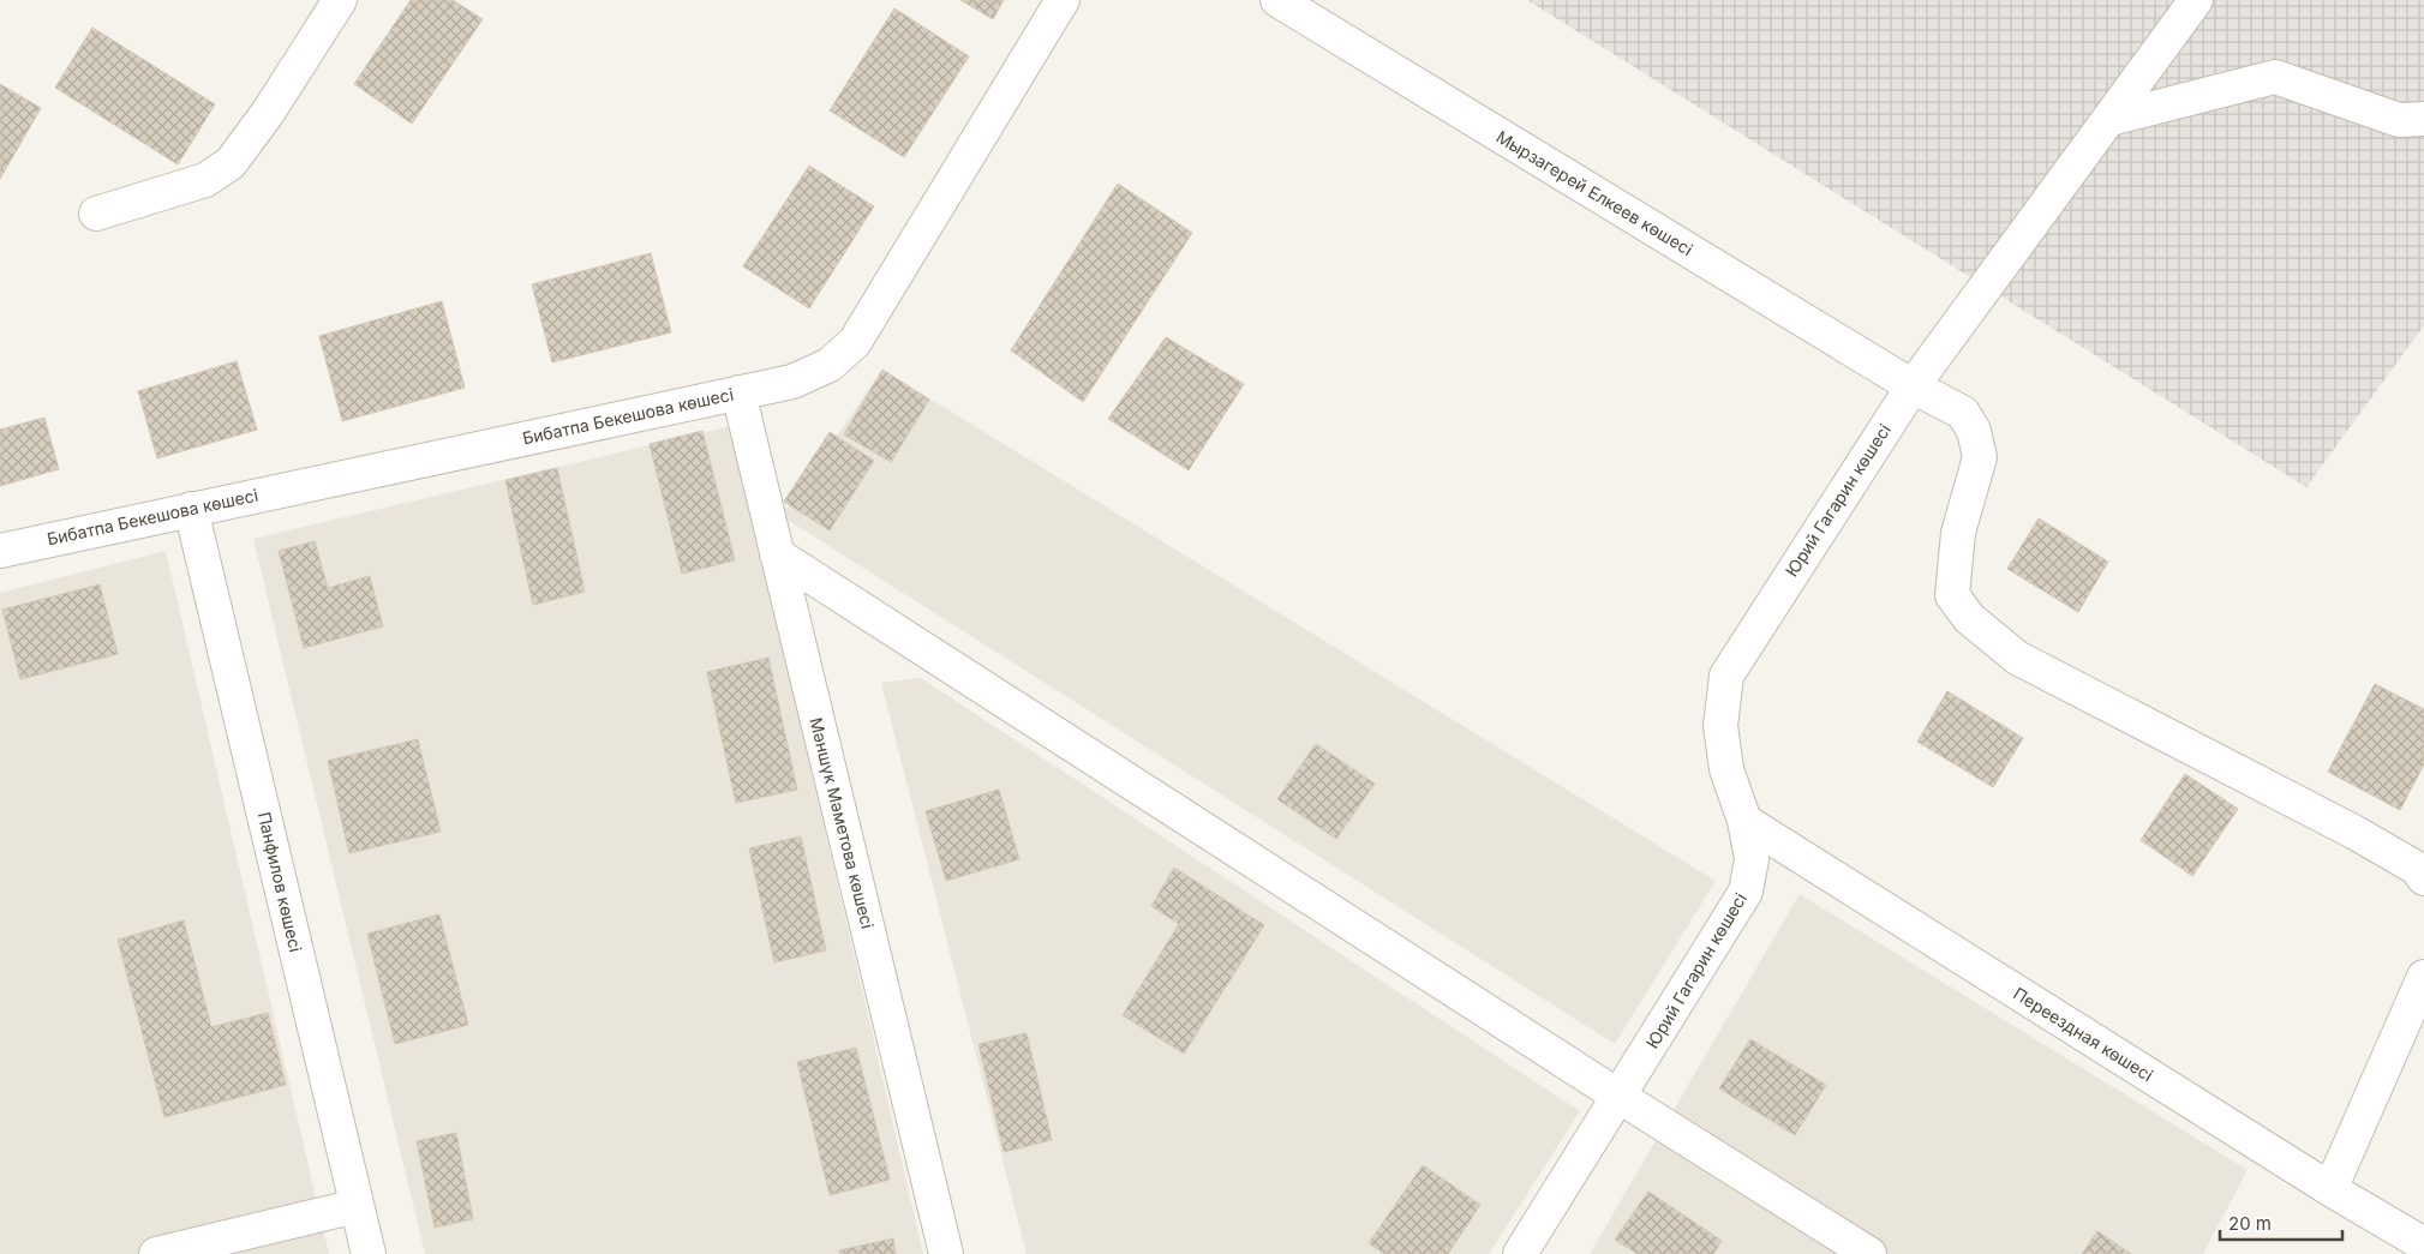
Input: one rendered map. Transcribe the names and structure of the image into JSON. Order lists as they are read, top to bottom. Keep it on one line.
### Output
{"streets":{"street":["Мырзагерей Елкеев көшесі","Бибатпа Бекешова көшесі","Юрий Гагарин көшесі","Мәншүк Мәметова көшесі","Панфилов көшесі","Переездная көшесі"]},"crossings":[["Мырзагерей Елкеев көшесі","Юрий Гагарин көшесі"],["Бибатпа Бекешова көшесі","Мәншүк Мәметова көшесі"],["Бибатпа Бекешова көшесі","Панфилов көшесі"],["Юрий Гагарин көшесі","Переездная көшесі"]],"scale_bar":"20 m"}
